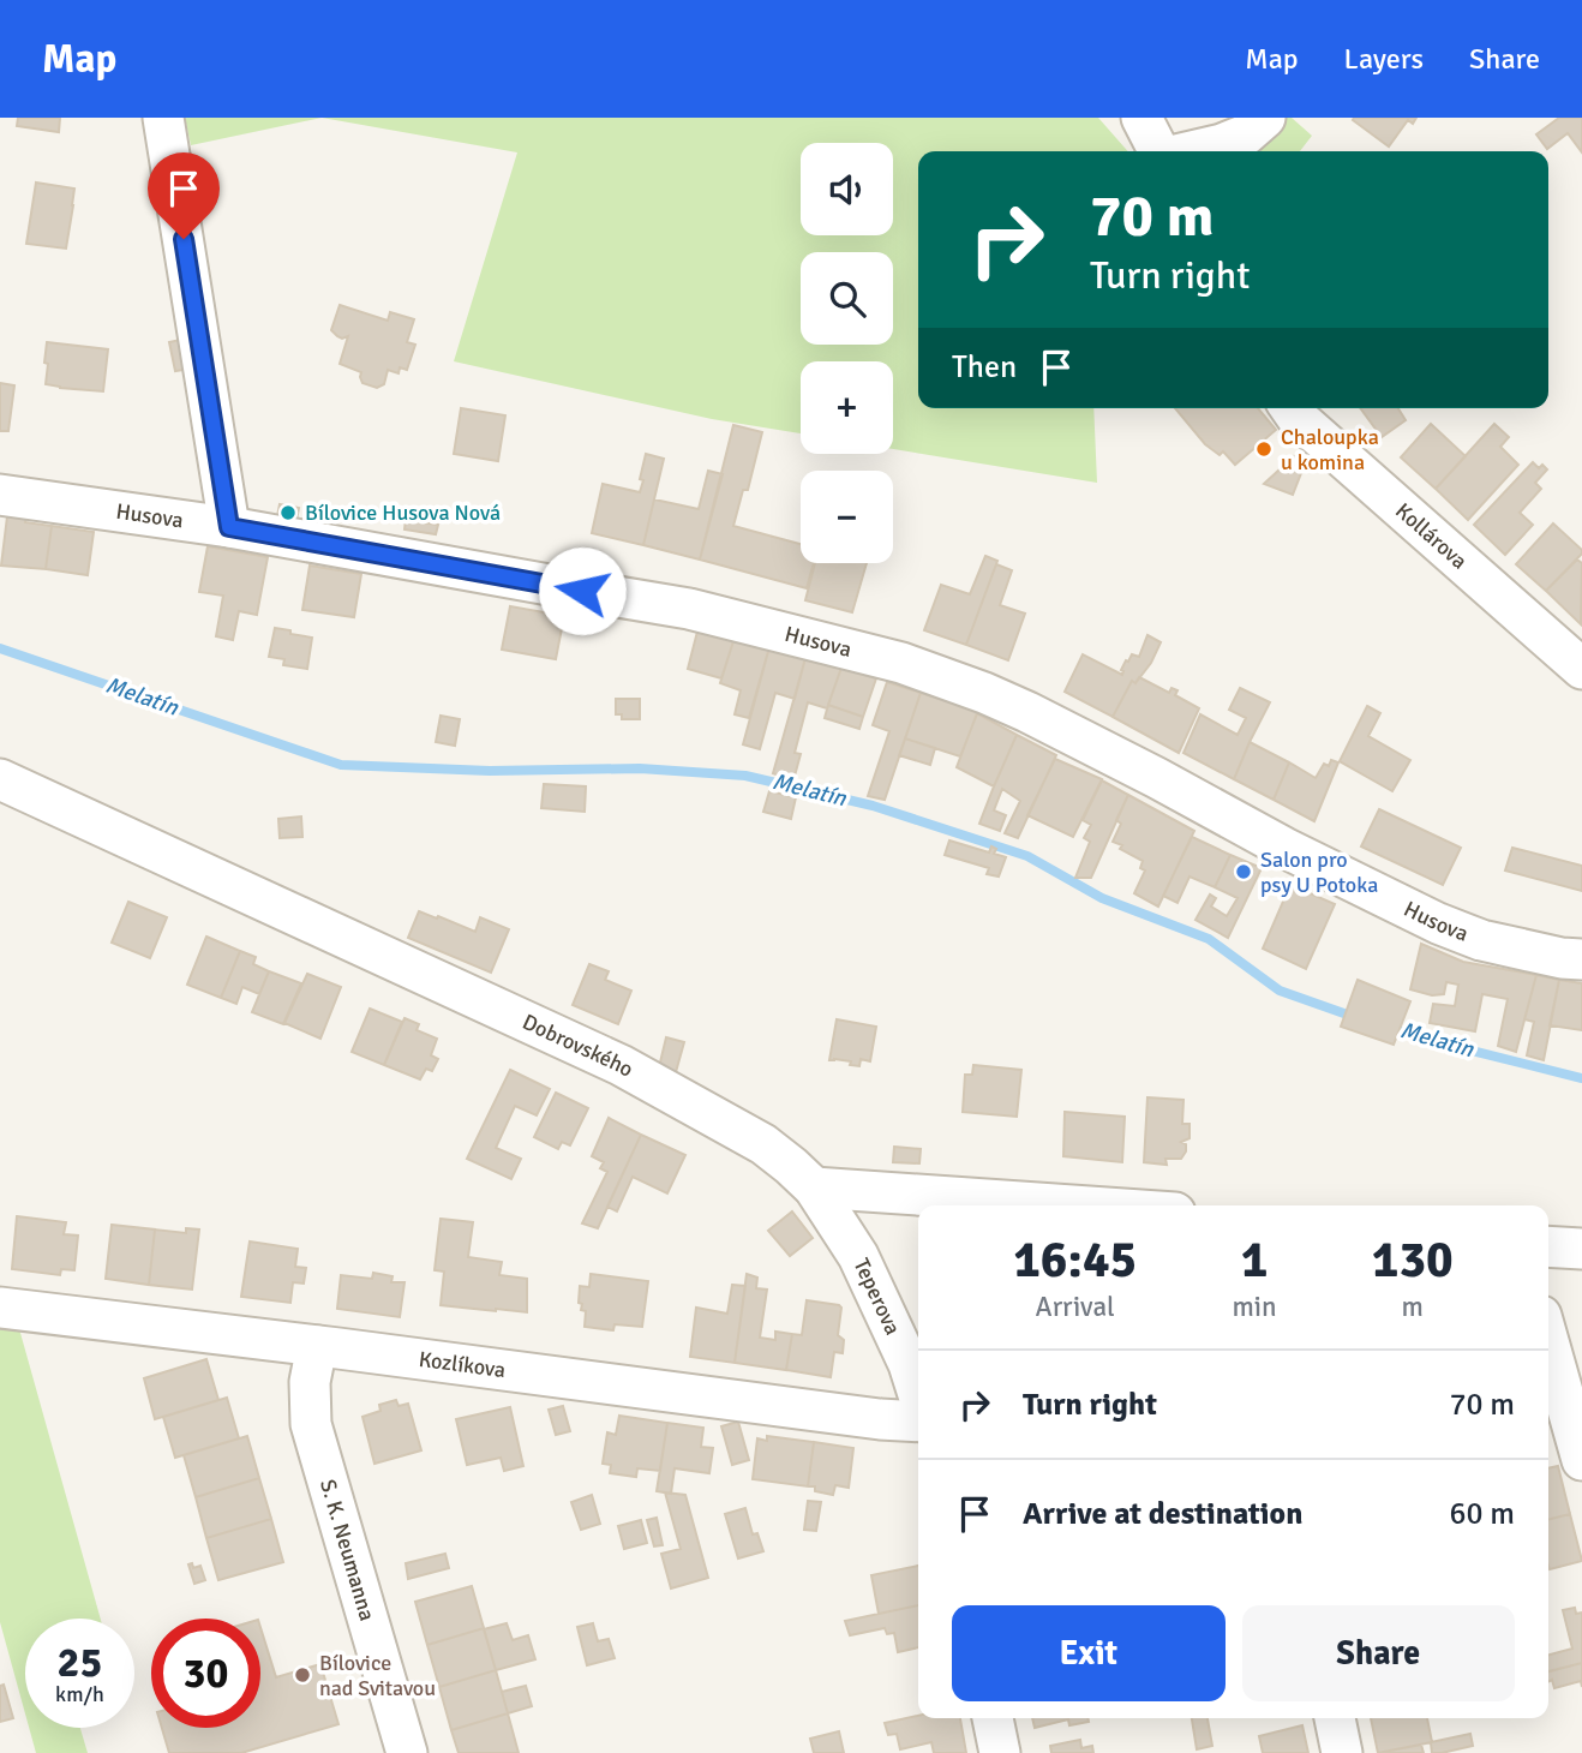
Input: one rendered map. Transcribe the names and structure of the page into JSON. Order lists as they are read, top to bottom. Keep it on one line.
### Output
{"streets":{"street":["Husova","Kollárova","Dobrovského","Teperova","Kozlíkova","S. K. Neumanna"]},"crossings":[["Dobrovského","Teperova"],["Kozlíkova","S. K. Neumanna"]],"water":["Melatín"],"places":["Chaloupka u komina","Bílovice Husova Nová","Salon pro psy U Potoka","Bílovice nad Svitavou"],"page":{"header":"Map","nav":["Map","Layers","Share"],"map_buttons":["+","−"],"turn":["70 m","Turn right"],"then":"Then","eta":["16:45","Arrival","1","min","130","m"],"list":[{"name":"Turn right","value":"70 m"},{"name":"Arrive at destination","value":"60 m"}],"buttons":["Exit","Share"],"speed":"25 km/h","limit":"30"}}
